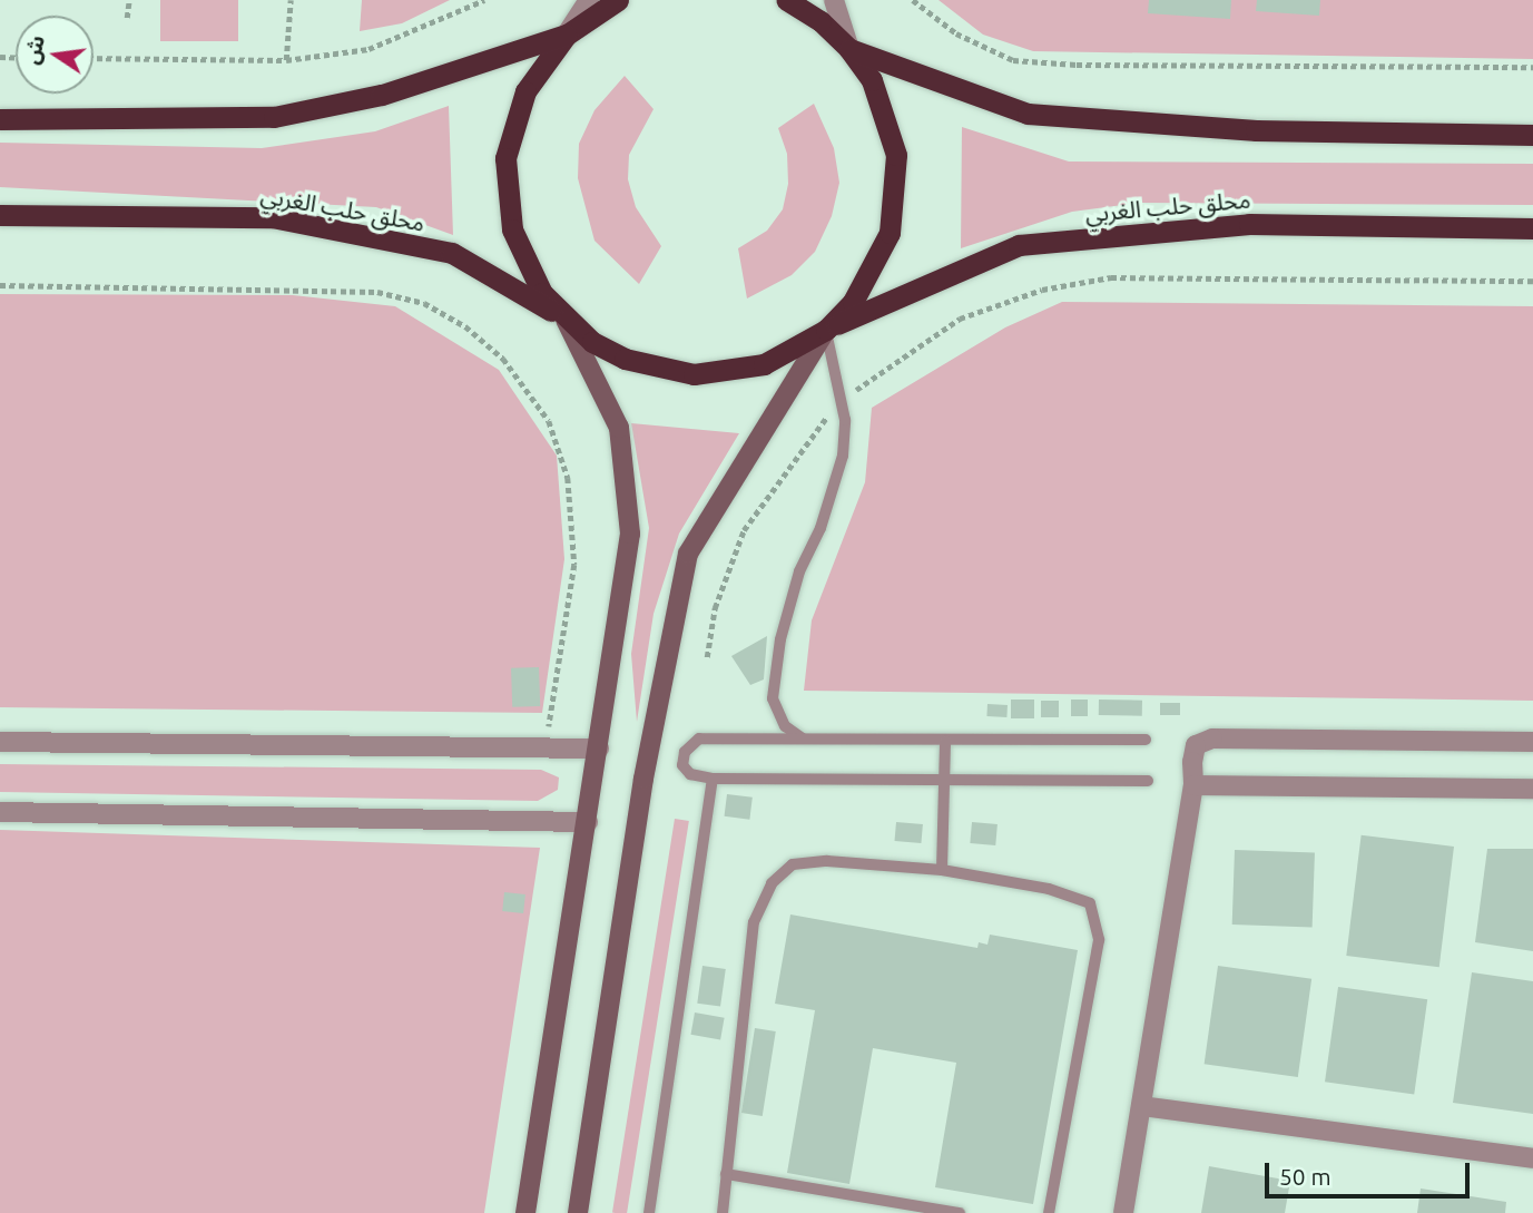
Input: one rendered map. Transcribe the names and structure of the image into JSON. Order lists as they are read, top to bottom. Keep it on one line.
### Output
{"streets":{"highway":["محلق حلب الغربي"]},"scale_bar":"50 m","north":"left"}
